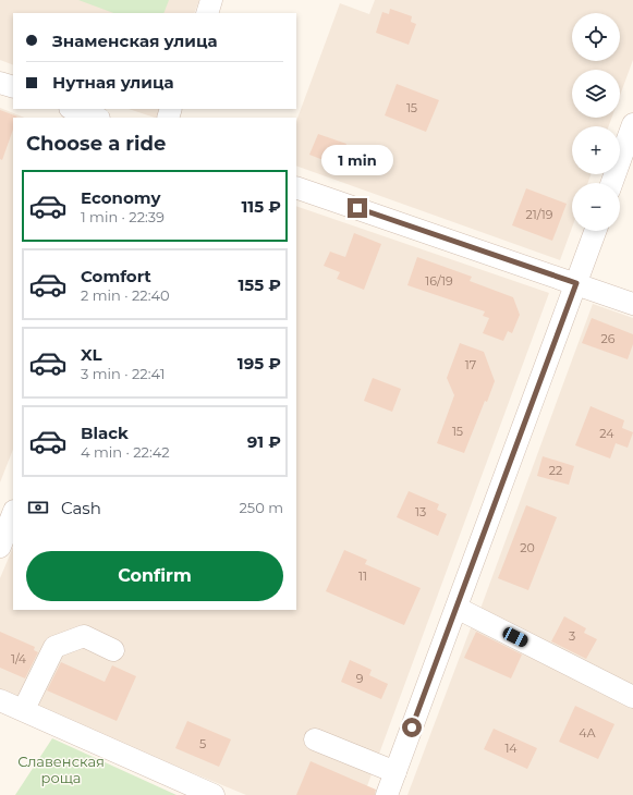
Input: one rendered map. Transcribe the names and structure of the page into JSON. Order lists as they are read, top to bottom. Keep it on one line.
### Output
{"parks":["Славенская роща"],"house_numbers":["15","21/19","16/19","26","17","15","24","22","13","20","11","3","1/4","9","4А","5","14"],"page":{"map_buttons":["+","−"],"banner":["Знаменская улица","Нутная улица"],"heading":"Choose a ride","bubble":"1 min","list":[{"name":"Economy","note":"1 min · 22:39","value":"115 ₽"},{"name":"Comfort","note":"2 min · 22:40","value":"155 ₽"},{"name":"XL","note":"3 min · 22:41","value":"195 ₽"},{"name":"Black","note":"4 min · 22:42","value":"91 ₽"}],"pay":["Cash","250 m"],"buttons":"Confirm"}}
